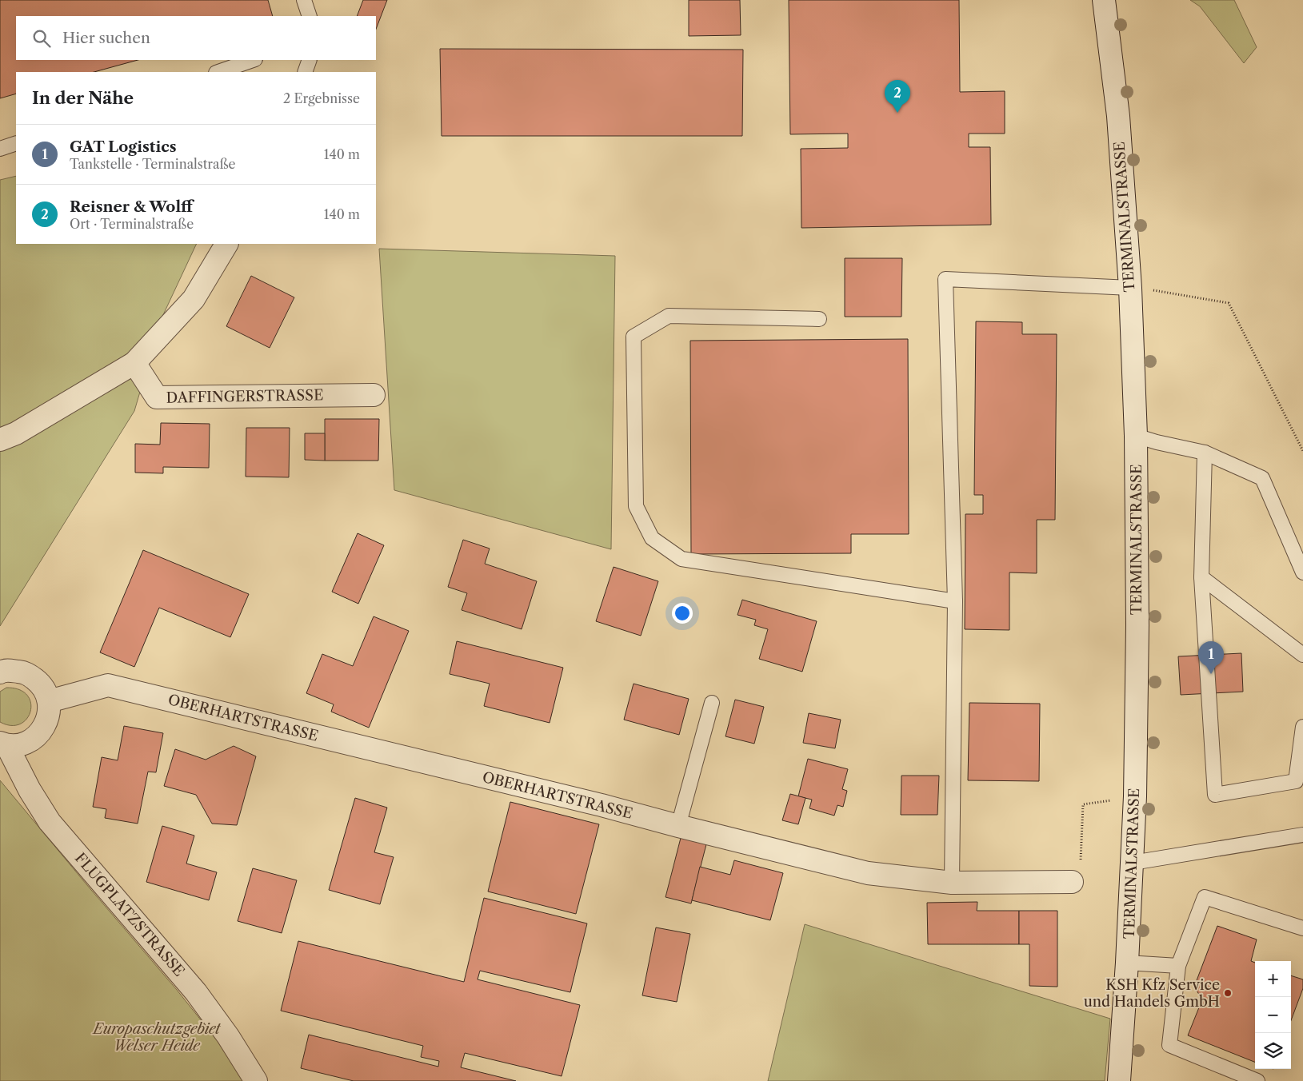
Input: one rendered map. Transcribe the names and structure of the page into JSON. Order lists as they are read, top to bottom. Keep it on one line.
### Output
{"streets":{"street":["TERMINALSTRASSE","DAFFINGERSTRASSE","OBERHARTSTRASSE","FLUGPLATZSTRASSE"]},"parks":["Europaschutzgebiet Welser Heide"],"places":["KSH Kfz Service und Handels GmbH"],"page":{"search":"Hier suchen","heading":["In der Nähe","2 Ergebnisse"],"pins":["2","1"],"list":[{"mark":"1","name":"GAT Logistics","note":"Tankstelle · Terminalstraße","value":"140 m"},{"mark":"2","name":"Reisner & Wolff","note":"Ort · Terminalstraße","value":"140 m"}],"map_buttons":["+","−"]}}
